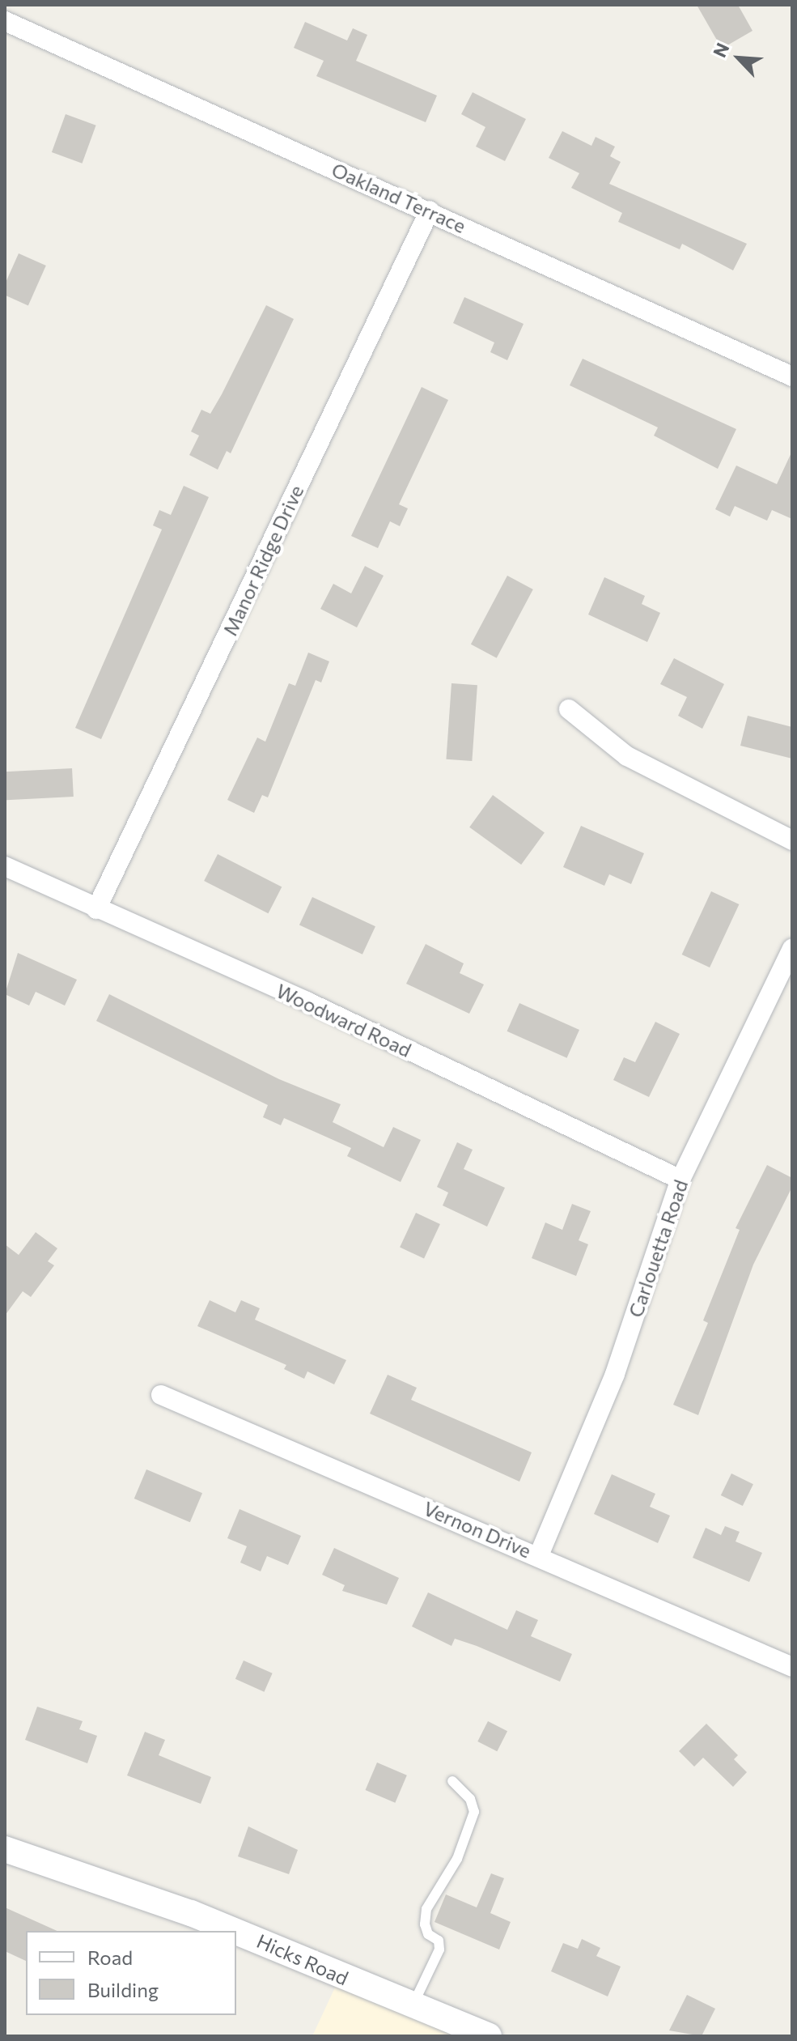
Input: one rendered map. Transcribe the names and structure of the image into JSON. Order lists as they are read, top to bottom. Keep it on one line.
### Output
{"streets":{"street":["Oakland Terrace","Manor Ridge Drive","Woodward Road","Carlouetta Road","Vernon Drive","Hicks Road"]},"crossings":[["Oakland Terrace","Manor Ridge Drive"],["Manor Ridge Drive","Woodward Road"],["Woodward Road","Carlouetta Road"],["Carlouetta Road","Vernon Drive"]],"legend":["Road","Building"],"north":"top left"}
